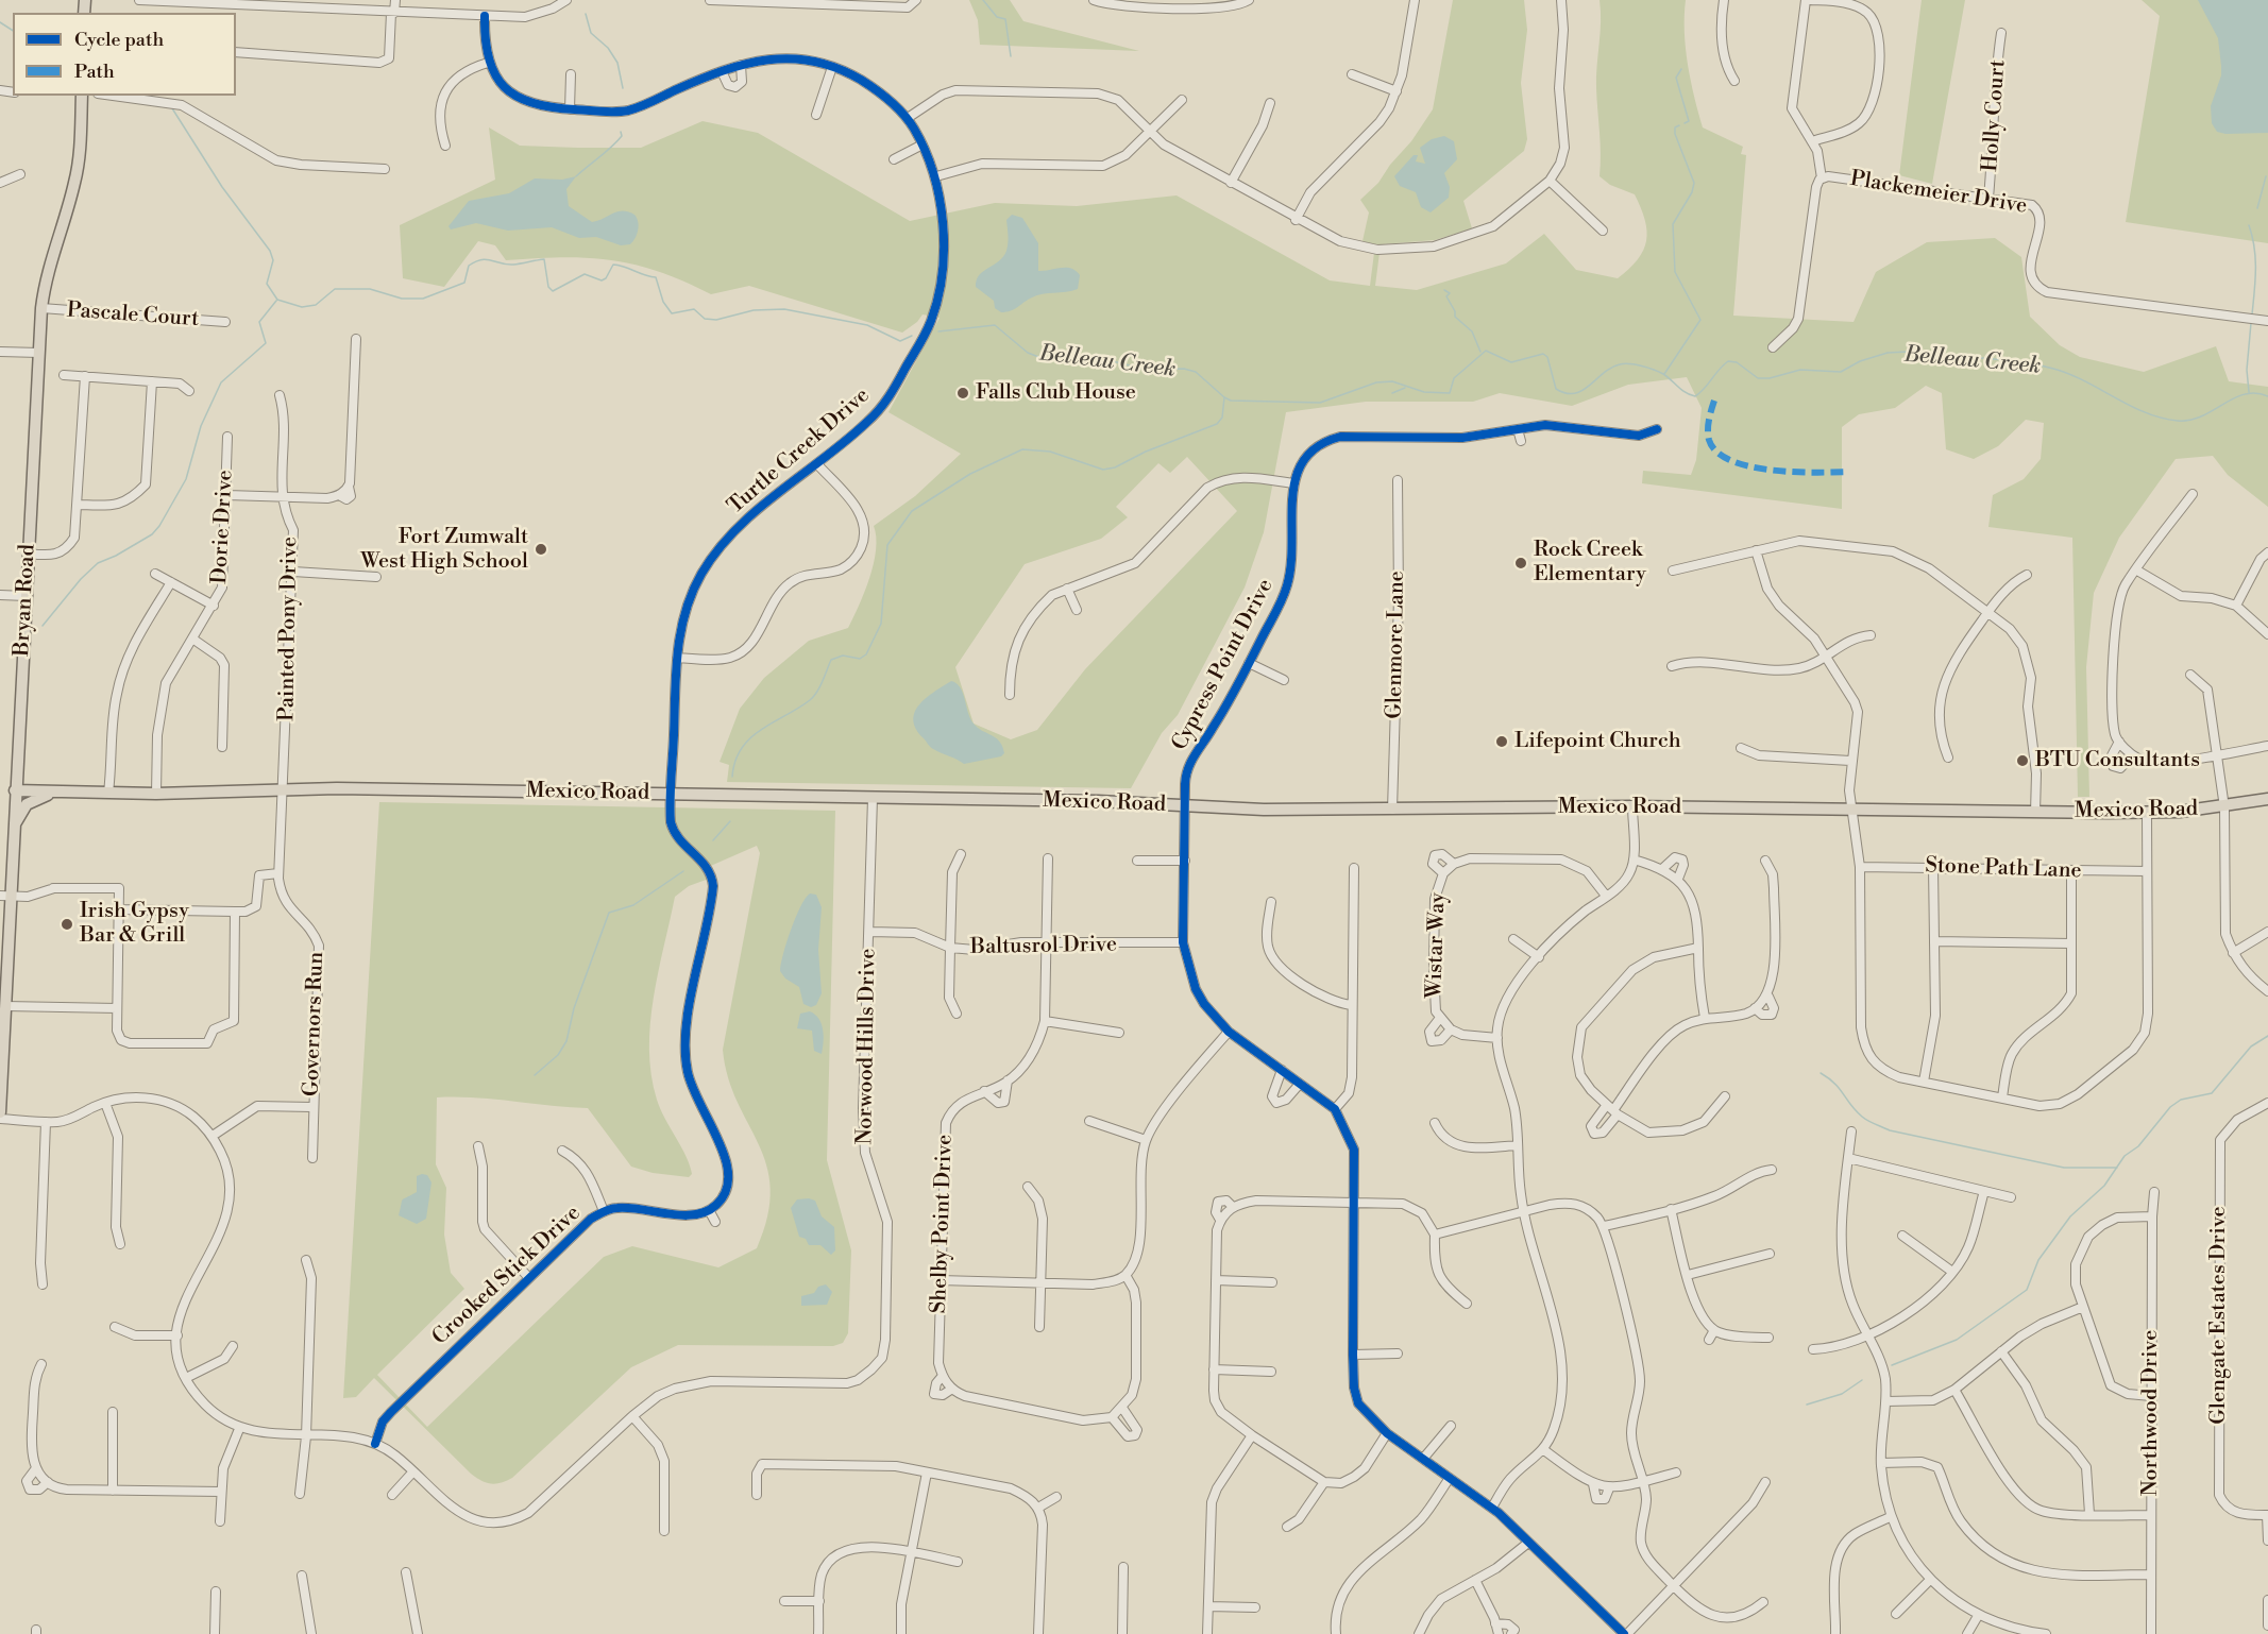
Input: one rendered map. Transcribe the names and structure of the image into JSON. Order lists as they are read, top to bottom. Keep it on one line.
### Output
{"streets":{"main road":["Bryan Road","Mexico Road"],"street":["Holly Court","Plackemeier Drive","Pascale Court","Turtle Creek Drive","Dorie Drive","Painted Pony Drive","Glenmore Lane","Cypress Point Drive","Stone Path Lane","Wistar Way","Baltusrol Drive","Governors Run","Norwood Hills Drive","Shelby Point Drive","Crooked Stick Drive","Glengate Estates Drive","Northwood Drive"]},"crossings":[["Holly Court","Plackemeier Drive"],["Pascale Court","Bryan Road"],["Turtle Creek Drive","Mexico Road"],["Dorie Drive","Mexico Road"],["Bryan Road","Mexico Road"],["Painted Pony Drive","Mexico Road"],["Painted Pony Drive","Governors Run"],["Glenmore Lane","Mexico Road"],["Cypress Point Drive","Mexico Road"],["Cypress Point Drive","Baltusrol Drive"],["Mexico Road","Governors Run"],["Mexico Road","Norwood Hills Drive"],["Baltusrol Drive","Norwood Hills Drive"],["Baltusrol Drive","Shelby Point Drive"],["Norwood Hills Drive","Crooked Stick Drive"]],"water":["Belleau Creek"],"places":["Falls Club House","Fort Zumwalt West High School","Rock Creek Elementary","Lifepoint Church","BTU Consultants","Irish Gypsy Bar & Grill"],"legend":["Cycle path","Path"]}
